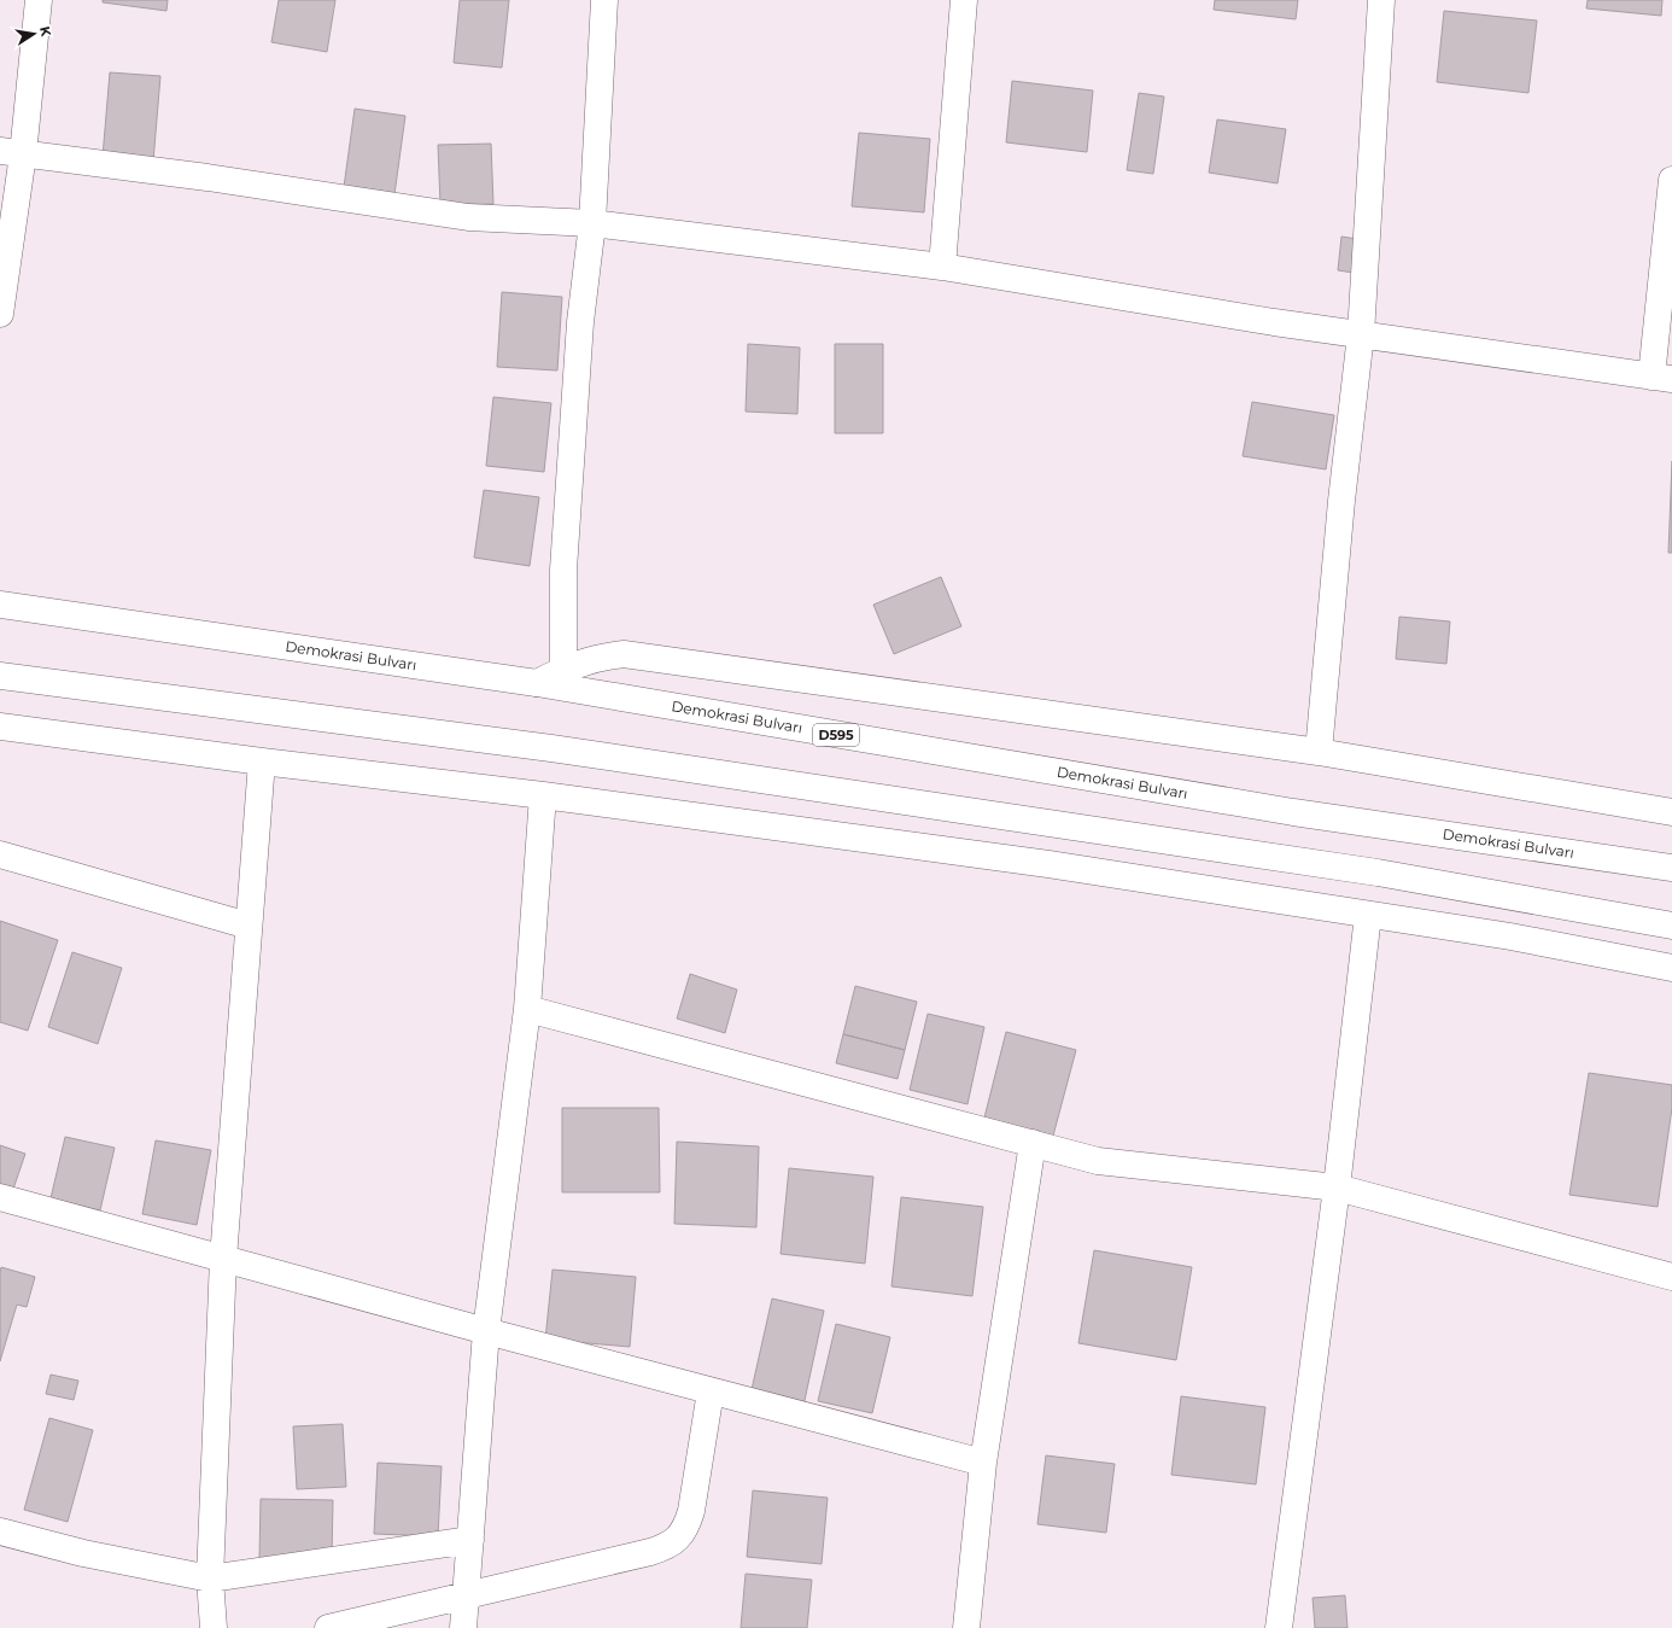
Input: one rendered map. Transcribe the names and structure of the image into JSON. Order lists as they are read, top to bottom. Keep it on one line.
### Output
{"streets":{"main road":["Demokrasi Bulvarı","D595"]},"north":"right"}
